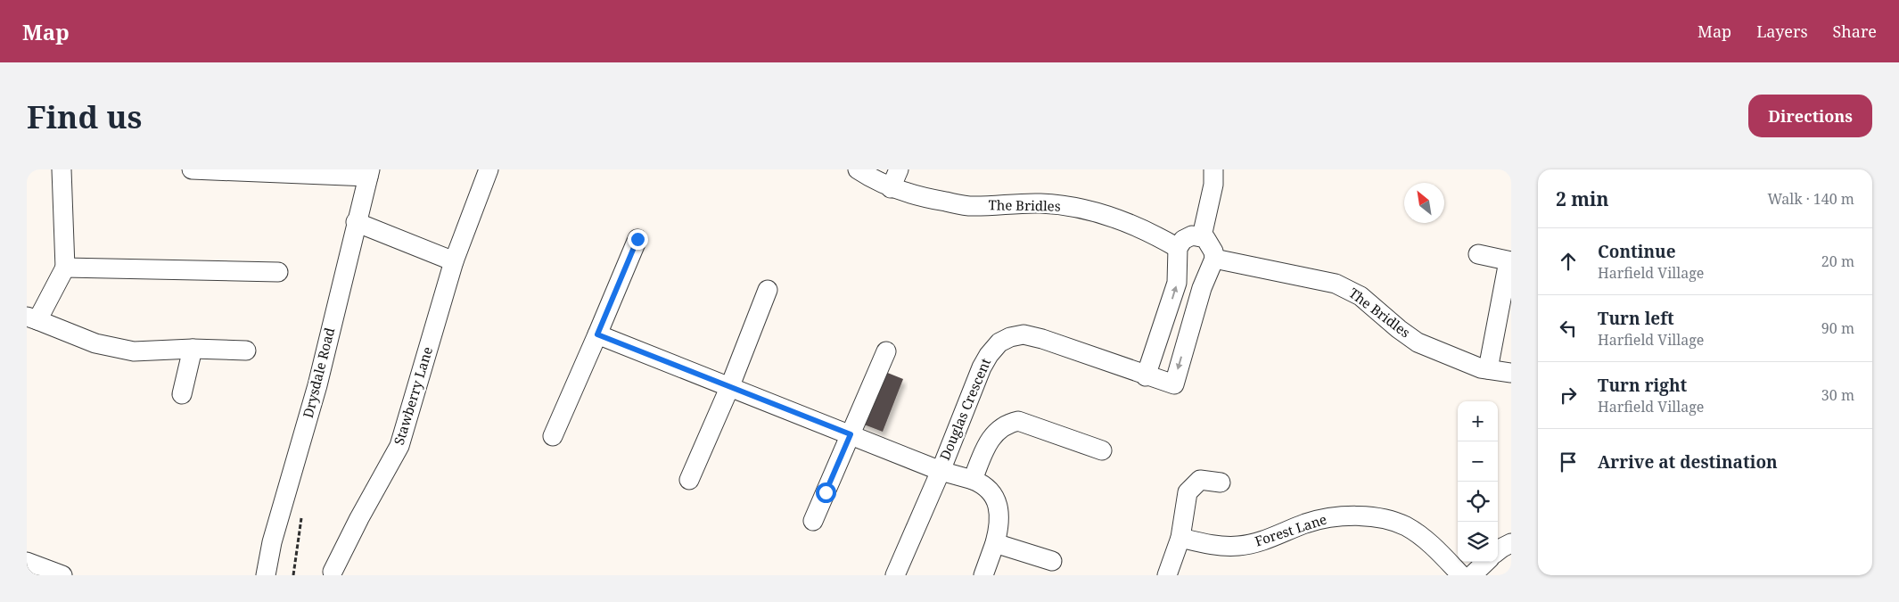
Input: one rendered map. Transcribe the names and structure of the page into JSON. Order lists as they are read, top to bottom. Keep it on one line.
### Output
{"streets":{"street":["The Bridles","Drysdale Road","Stawberry Lane","Douglas Crescent","Forest Lane"]},"crossings":[["The Bridles","Douglas Crescent"]],"north":"top left","page":{"header":"Map","nav":["Map","Layers","Share"],"buttons":"Directions","title":"Find us","heading":["2 min","Walk · 140 m"],"list":[["Continue","Harfield Village","20 m"],["Turn left","Harfield Village","90 m"],["Turn right","Harfield Village","30 m"],"Arrive at destination"],"map_buttons":["+","−"]}}
